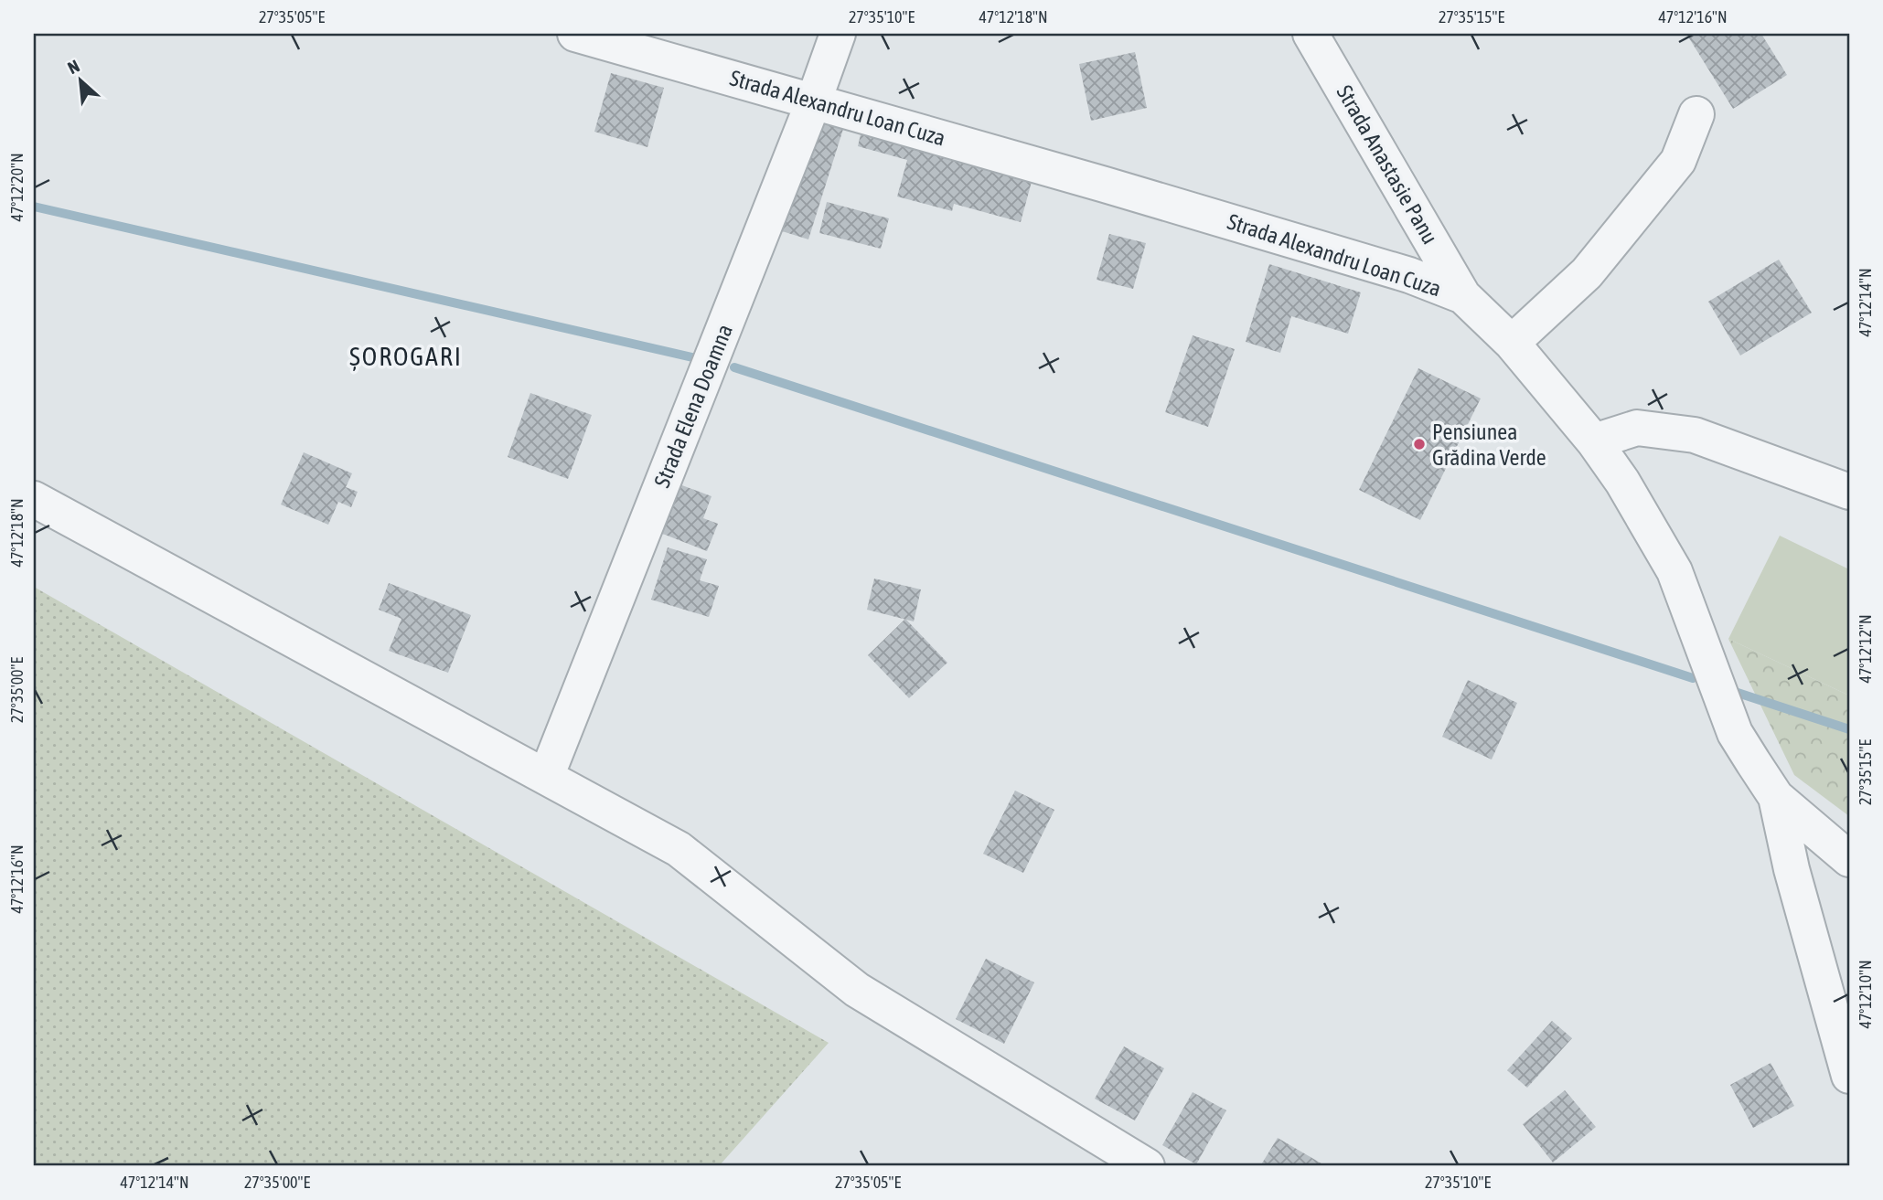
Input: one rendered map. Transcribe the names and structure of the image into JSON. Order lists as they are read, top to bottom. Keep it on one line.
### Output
{"streets":{"street":["Strada Alexandru Loan Cuza","Strada Anastasie Panu","Strada Elena Doamna"]},"crossings":[["Strada Alexandru Loan Cuza","Strada Anastasie Panu"],["Strada Alexandru Loan Cuza","Strada Elena Doamna"]],"districts":["ȘOROGARI"],"places":["Pensiunea Grădina Verde"],"north":"top left","coordinates":["27°35'05\"E","27°35'10\"E","47°12'18\"N","27°35'15\"E","47°12'16\"N","47°12'20\"N","47°12'14\"N","47°12'12\"N","27°35'00\"E","47°12'10\"N"]}
